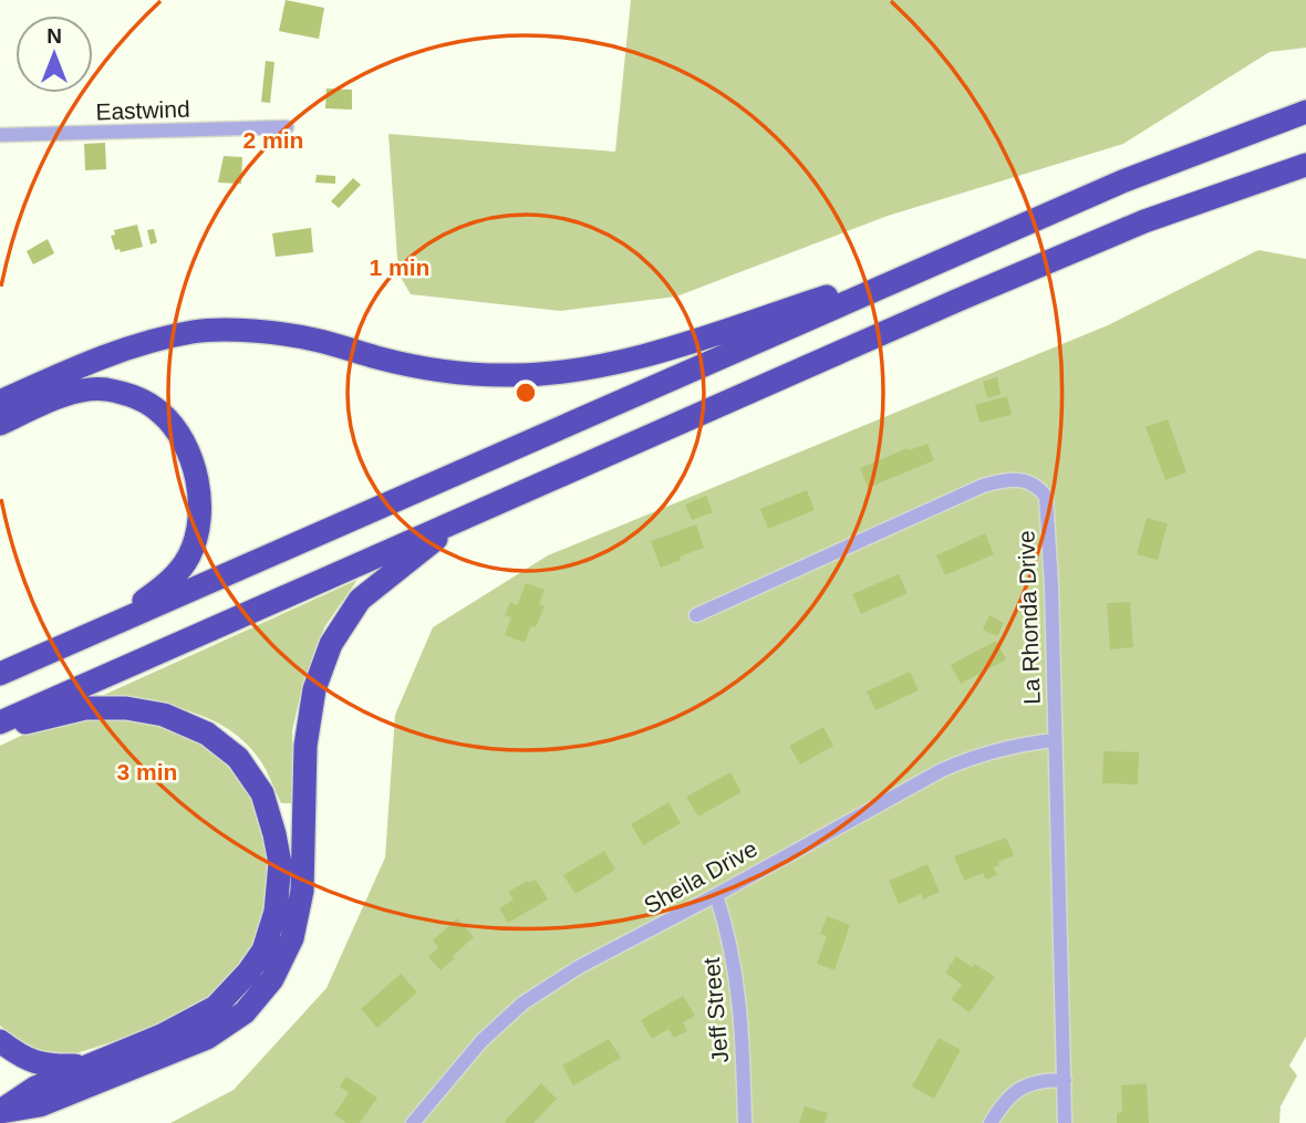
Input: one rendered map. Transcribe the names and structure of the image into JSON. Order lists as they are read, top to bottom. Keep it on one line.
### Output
{"streets":{"street":["Eastwind","La Rhonda Drive","Sheila Drive","Jeff Street"]},"crossings":[["La Rhonda Drive","Sheila Drive"],["Sheila Drive","Jeff Street"]],"north":"top","rings":["2 min","1 min","3 min"]}
